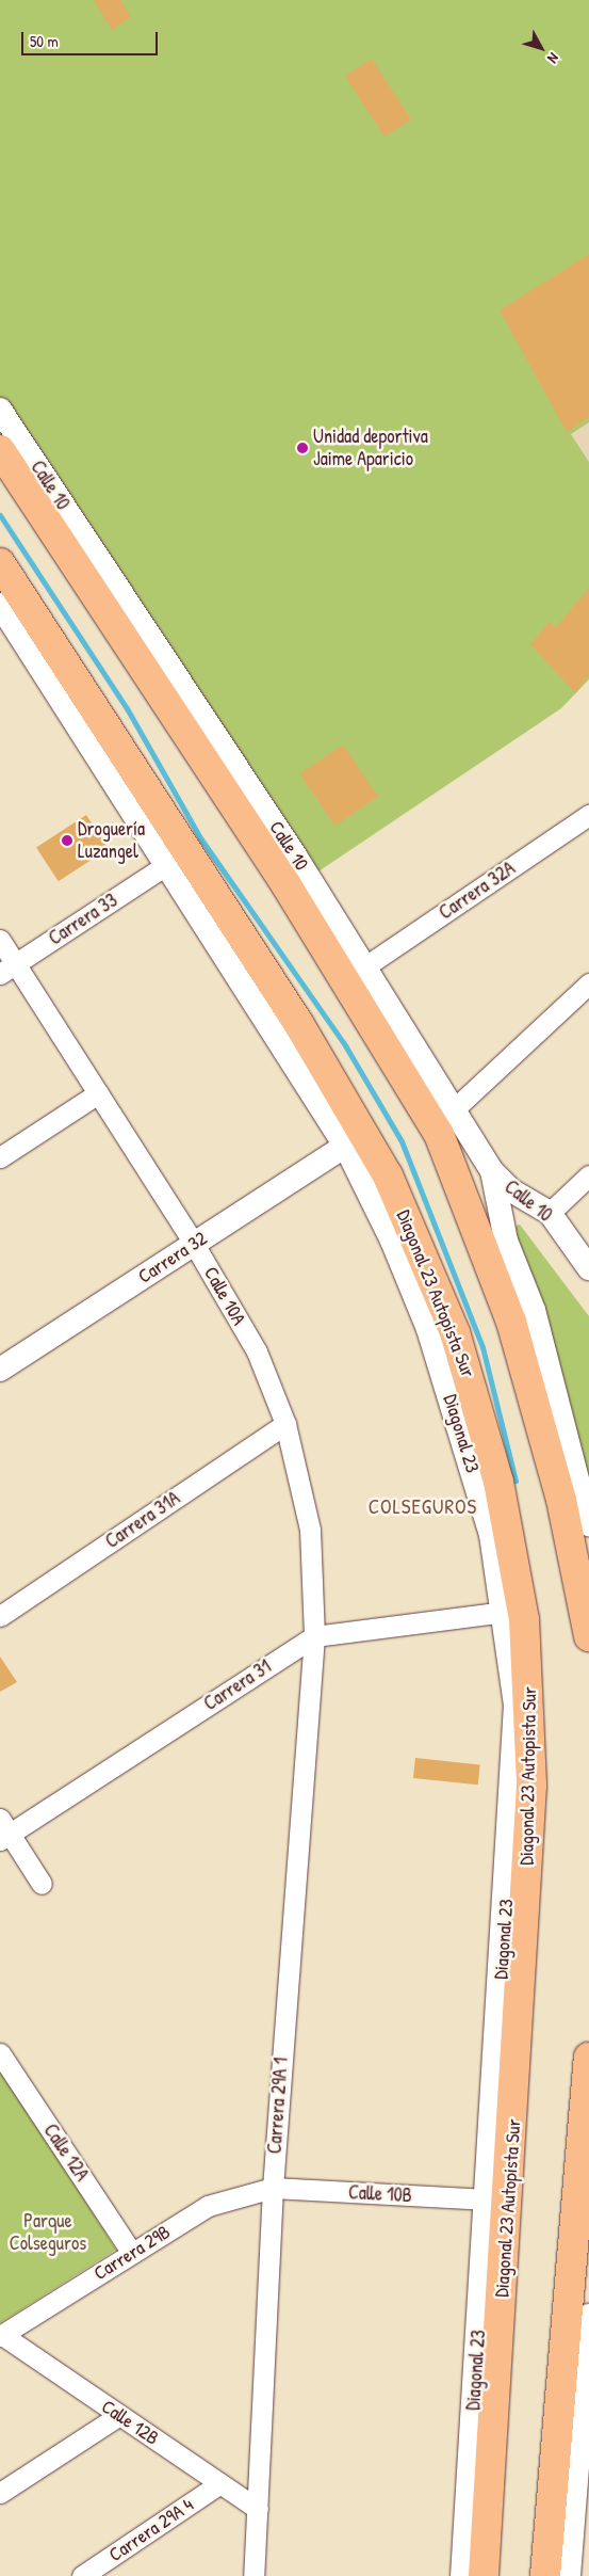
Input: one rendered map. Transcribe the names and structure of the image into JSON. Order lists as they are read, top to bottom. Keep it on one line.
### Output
{"streets":{"main road":["Calle 10","Diagonal 23 Autopista Sur"],"street":["Carrera 32A","Carrera 33","Carrera 32","Calle 10A","Diagonal 23","Carrera 31A","Carrera 31","Carrera 29A 1","Calle 12A","Calle 10B","Carrera 29B","Calle 12B","Carrera 29A 4"]},"crossings":[["Calle 10","Carrera 32A"],["Carrera 33","Calle 10A"],["Carrera 32","Calle 10A"],["Carrera 32","Diagonal 23"],["Diagonal 23 Autopista Sur","Diagonal 23"],["Calle 10A","Carrera 31A"],["Calle 10A","Carrera 31"],["Calle 10A","Carrera 29A 1"],["Diagonal 23","Carrera 31"],["Diagonal 23","Calle 10B"],["Carrera 31","Carrera 29A 1"],["Carrera 29A 1","Calle 10B"],["Carrera 29A 1","Carrera 29B"],["Carrera 29A 1","Calle 12B"],["Calle 12A","Carrera 29B"],["Calle 10B","Carrera 29B"],["Carrera 29B","Calle 12B"],["Calle 12B","Carrera 29A 4"]],"districts":["COLSEGUROS"],"parks":["Parque Colseguros"],"places":["Unidad deportiva Jaime Aparicio","Droguería Luzangel"],"scale_bar":"50 m","north":"bottom right"}
